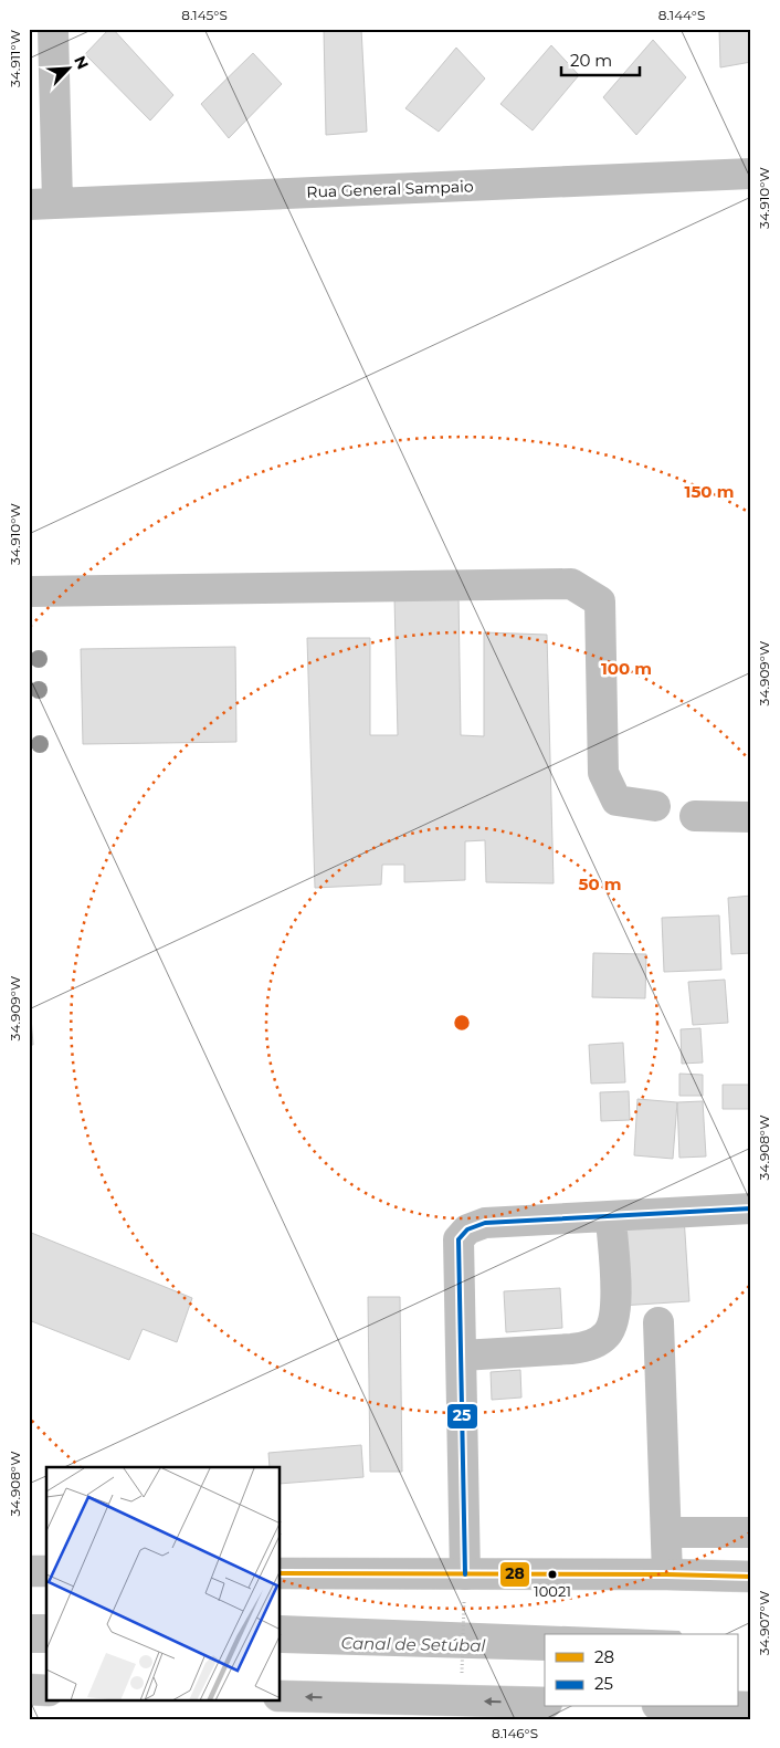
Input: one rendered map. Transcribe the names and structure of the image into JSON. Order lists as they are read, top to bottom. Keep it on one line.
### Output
{"streets":{"street":["Rua General Sampaio"]},"water":["Canal de Setúbal"],"places":["10021"],"lines":["transit line 25","transit line 28"],"legend":["28","25"],"scale_bar":"20 m","north":"top right","coordinates":["8.145°S","8.144°S","34.911°W","34.910°W","34.909°W","34.908°W","34.907°W","8.146°S"],"rings":["150 m","100 m","50 m"]}
